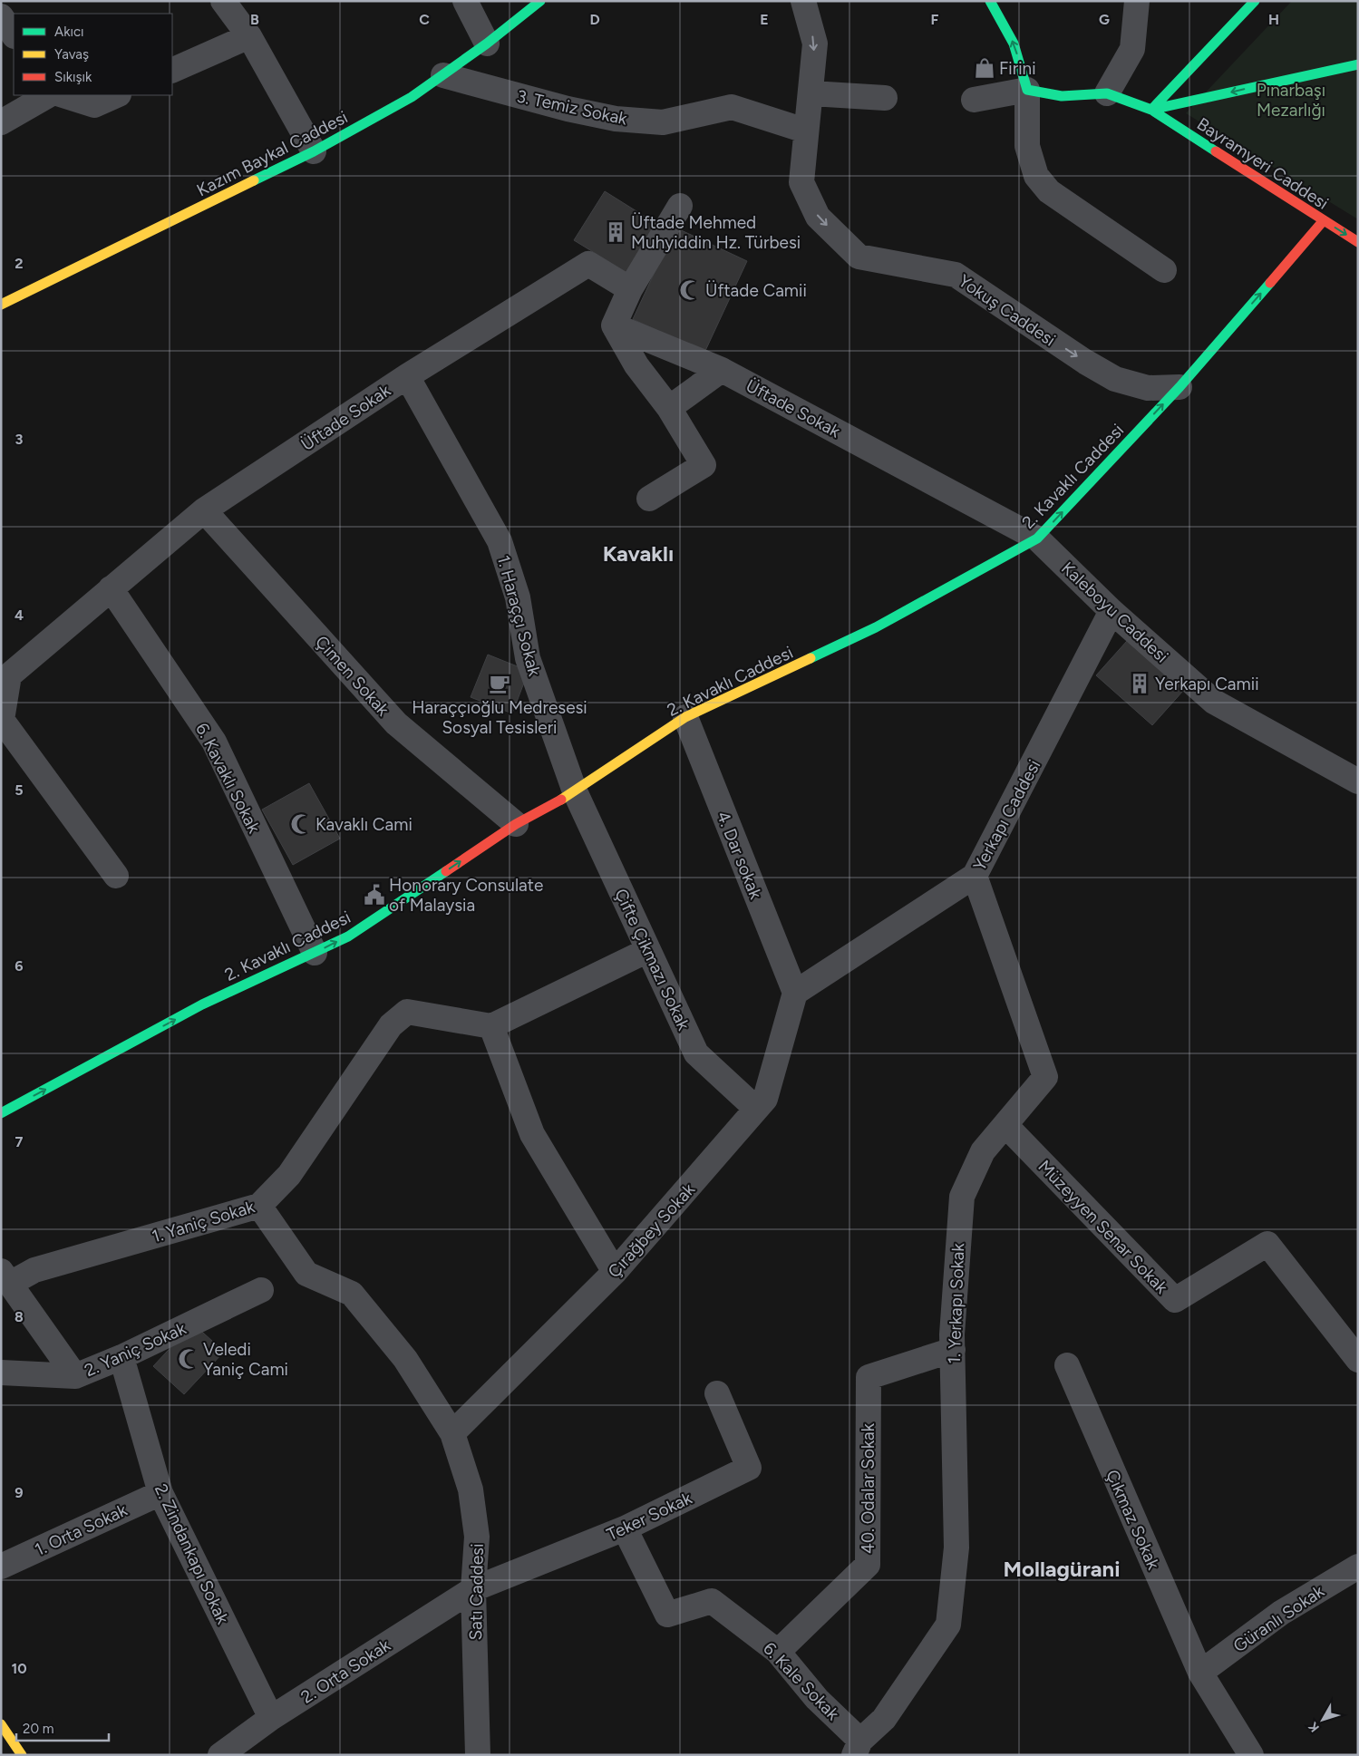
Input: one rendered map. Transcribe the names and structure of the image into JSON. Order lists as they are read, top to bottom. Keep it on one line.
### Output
{"streets":{"street":["3. Temiz Sokak","Kazım Baykal Caddesi","Bayramyeri Caddesi","Yokuş Caddesi","Üftade Sokak","2. Kavaklı Caddesi","Kaleboyu Caddesi","1. Haraççı Sokak","Çimen Sokak","6. Kavaklı Sokak","Yerkapı Caddesi","4. Dar sokak","Çifte Çikmazı Sokak","1. Yaniç Sokak","Müzeyyen Senar Sokak","Çırağbey Sokak","1. Yerkapı Sokak","2. Yaniç Sokak","40. Odalar Sokak","Teker Sokak","Çıkmaz Sokak","1. Orta Sokak","2. Zindankapı Sokak","Satı Caddesi","Güranlı Sokak","2. Orta Sokak","6. Kale Sokak"]},"crossings":[["3. Temiz Sokak","Kazım Baykal Caddesi"],["3. Temiz Sokak","Yokuş Caddesi"],["Bayramyeri Caddesi","2. Kavaklı Caddesi"],["Yokuş Caddesi","2. Kavaklı Caddesi"],["Üftade Sokak","2. Kavaklı Caddesi"],["Üftade Sokak","Kaleboyu Caddesi"],["Üftade Sokak","1. Haraççı Sokak"],["Üftade Sokak","Çimen Sokak"],["Üftade Sokak","6. Kavaklı Sokak"],["2. Kavaklı Caddesi","Kaleboyu Caddesi"],["2. Kavaklı Caddesi","1. Haraççı Sokak"],["2. Kavaklı Caddesi","Çimen Sokak"],["2. Kavaklı Caddesi","6. Kavaklı Sokak"],["2. Kavaklı Caddesi","4. Dar sokak"],["2. Kavaklı Caddesi","Çifte Çikmazı Sokak"],["Kaleboyu Caddesi","Yerkapı Caddesi"],["1. Haraççı Sokak","Çifte Çikmazı Sokak"],["Yerkapı Caddesi","4. Dar sokak"],["Yerkapı Caddesi","Çırağbey Sokak"],["Yerkapı Caddesi","1. Yerkapı Sokak"],["4. Dar sokak","Çırağbey Sokak"],["Çifte Çikmazı Sokak","Çırağbey Sokak"],["1. Yaniç Sokak","Satı Caddesi"],["Müzeyyen Senar Sokak","1. Yerkapı Sokak"],["Çırağbey Sokak","Satı Caddesi"],["1. Yerkapı Sokak","40. Odalar Sokak"],["1. Yerkapı Sokak","6. Kale Sokak"],["2. Yaniç Sokak","2. Zindankapı Sokak"],["40. Odalar Sokak","6. Kale Sokak"],["Teker Sokak","Satı Caddesi"],["Teker Sokak","2. Orta Sokak"],["Teker Sokak","6. Kale Sokak"],["Çıkmaz Sokak","Güranlı Sokak"],["1. Orta Sokak","2. Zindankapı Sokak"],["2. Zindankapı Sokak","2. Orta Sokak"],["Satı Caddesi","2. Orta Sokak"]],"one_way":["2. Kavaklı Caddesi"],"districts":["Kavaklı","Mollagürani"],"parks":["Pınarbaşı Mezarlığı"],"places":{"shop":["Firini"],"building":["Üftade Mehmed Muhyiddin Hz. Türbesi","Yerkapı Camii"],"mosque":["Üftade Camii","Kavaklı Cami","Veledi Yaniç Cami"],"cafe":["Haraççıoğlu Medresesi Sosyal Tesisleri"],"public building":["Honorary Consulate of Malaysia"]},"legend":["Akıcı","Yavaş","Sıkışık"],"scale_bar":"20 m","north":"bottom left","grid":{"columns":["B","C","D","E","F","G","H"],"rows":["2","3","4","5","6","7","8","9","10"]}}
